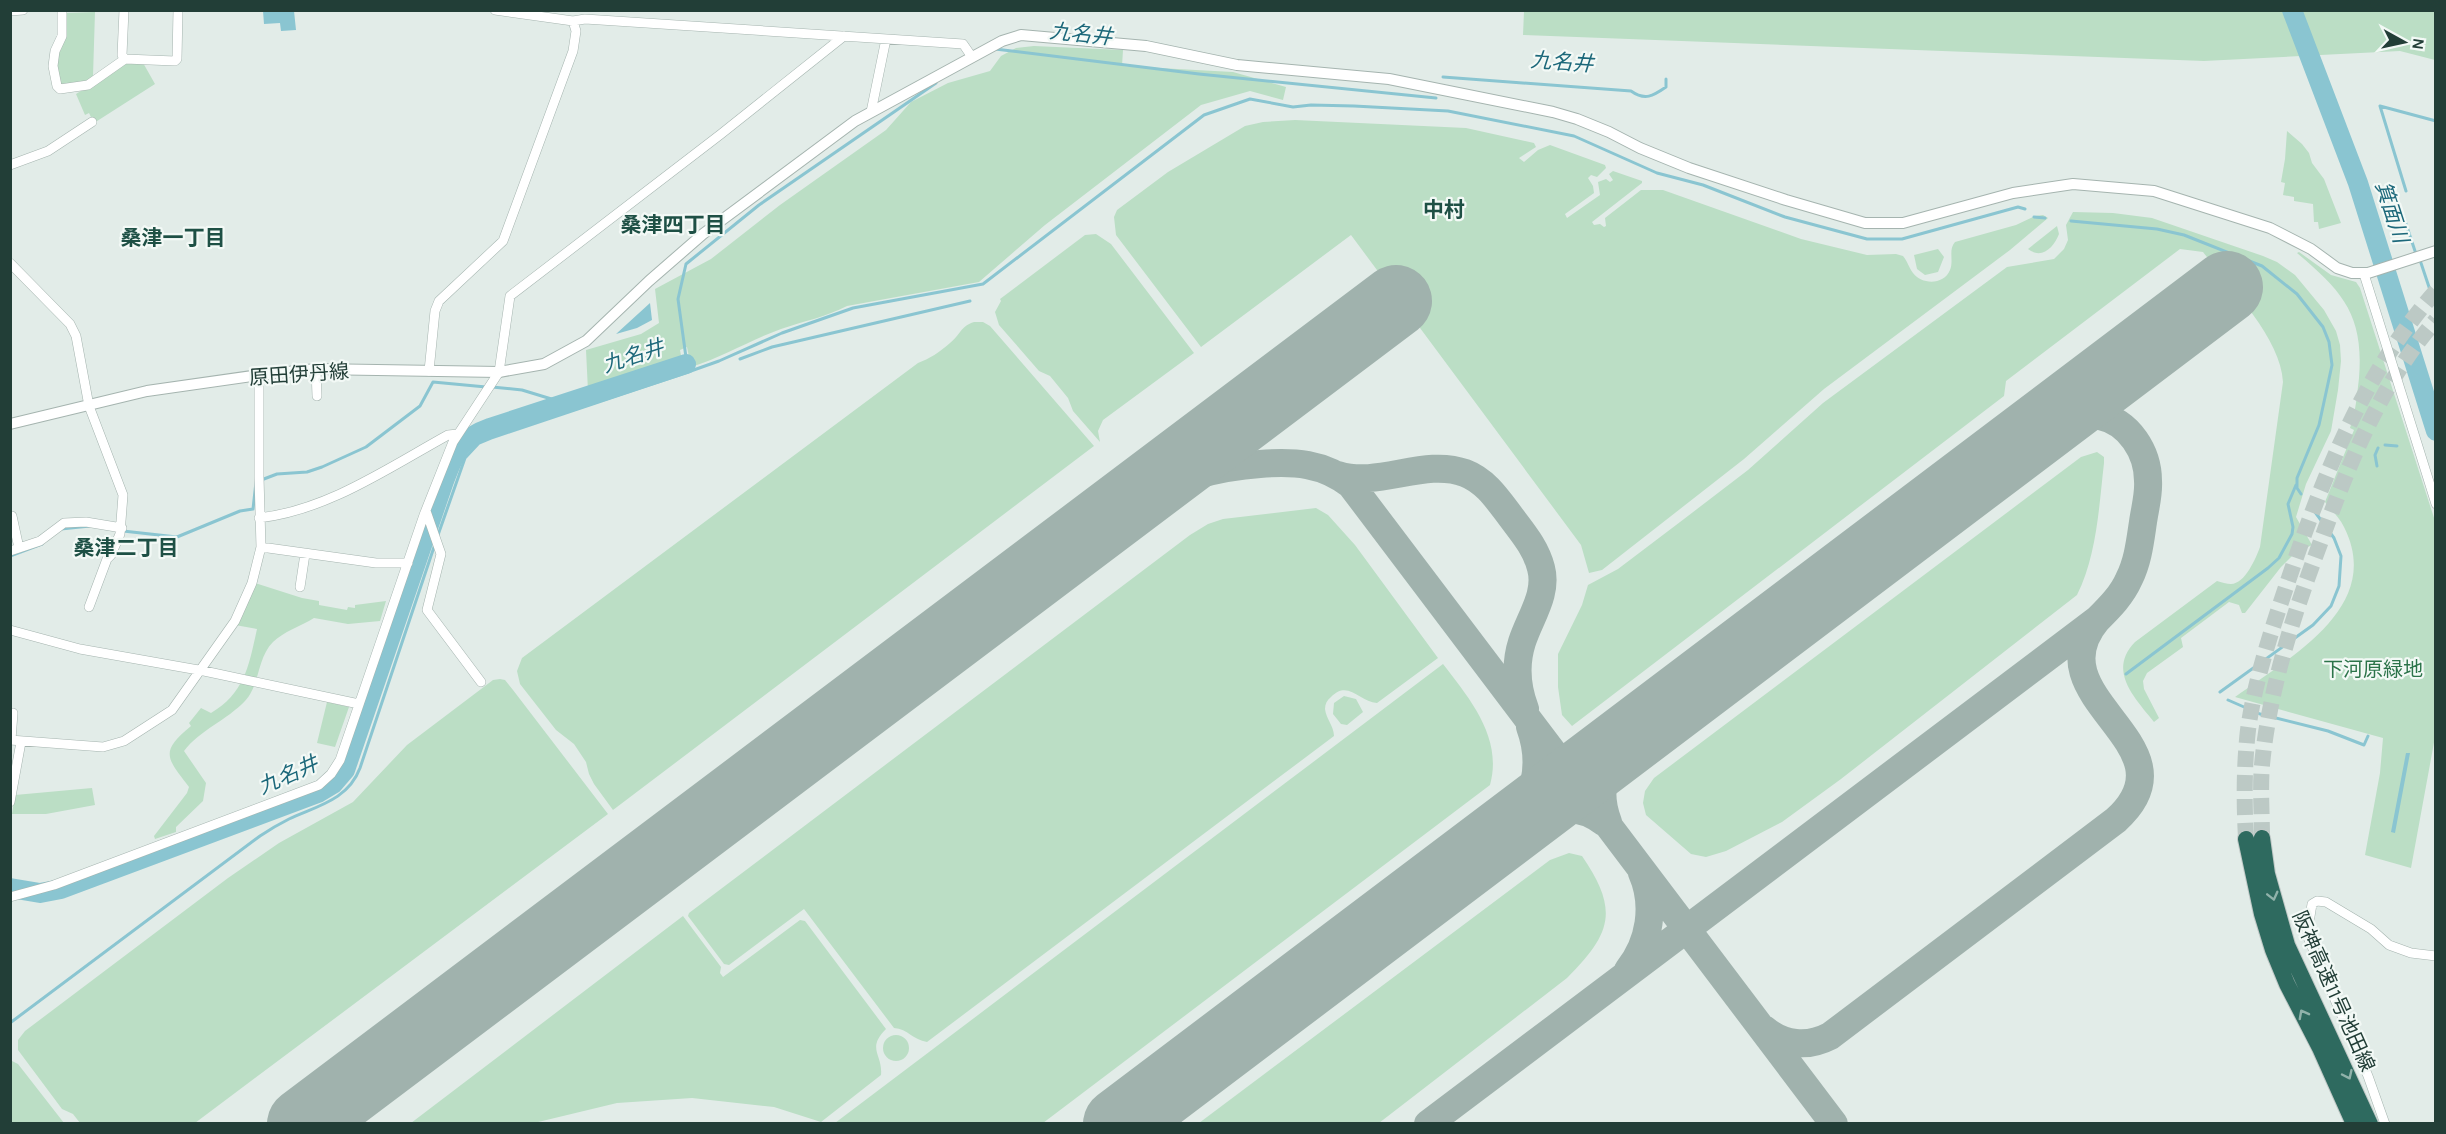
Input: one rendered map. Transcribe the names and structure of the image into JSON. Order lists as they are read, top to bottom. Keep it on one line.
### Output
{"streets":{"highway":["阪神高速11号池田線"],"street":["原田伊丹線"]},"districts":["中村","桑津四丁目","桑津一丁目","桑津二丁目"],"water":["九名井","箕面川"],"parks":["下河原緑地"],"north":"right"}
